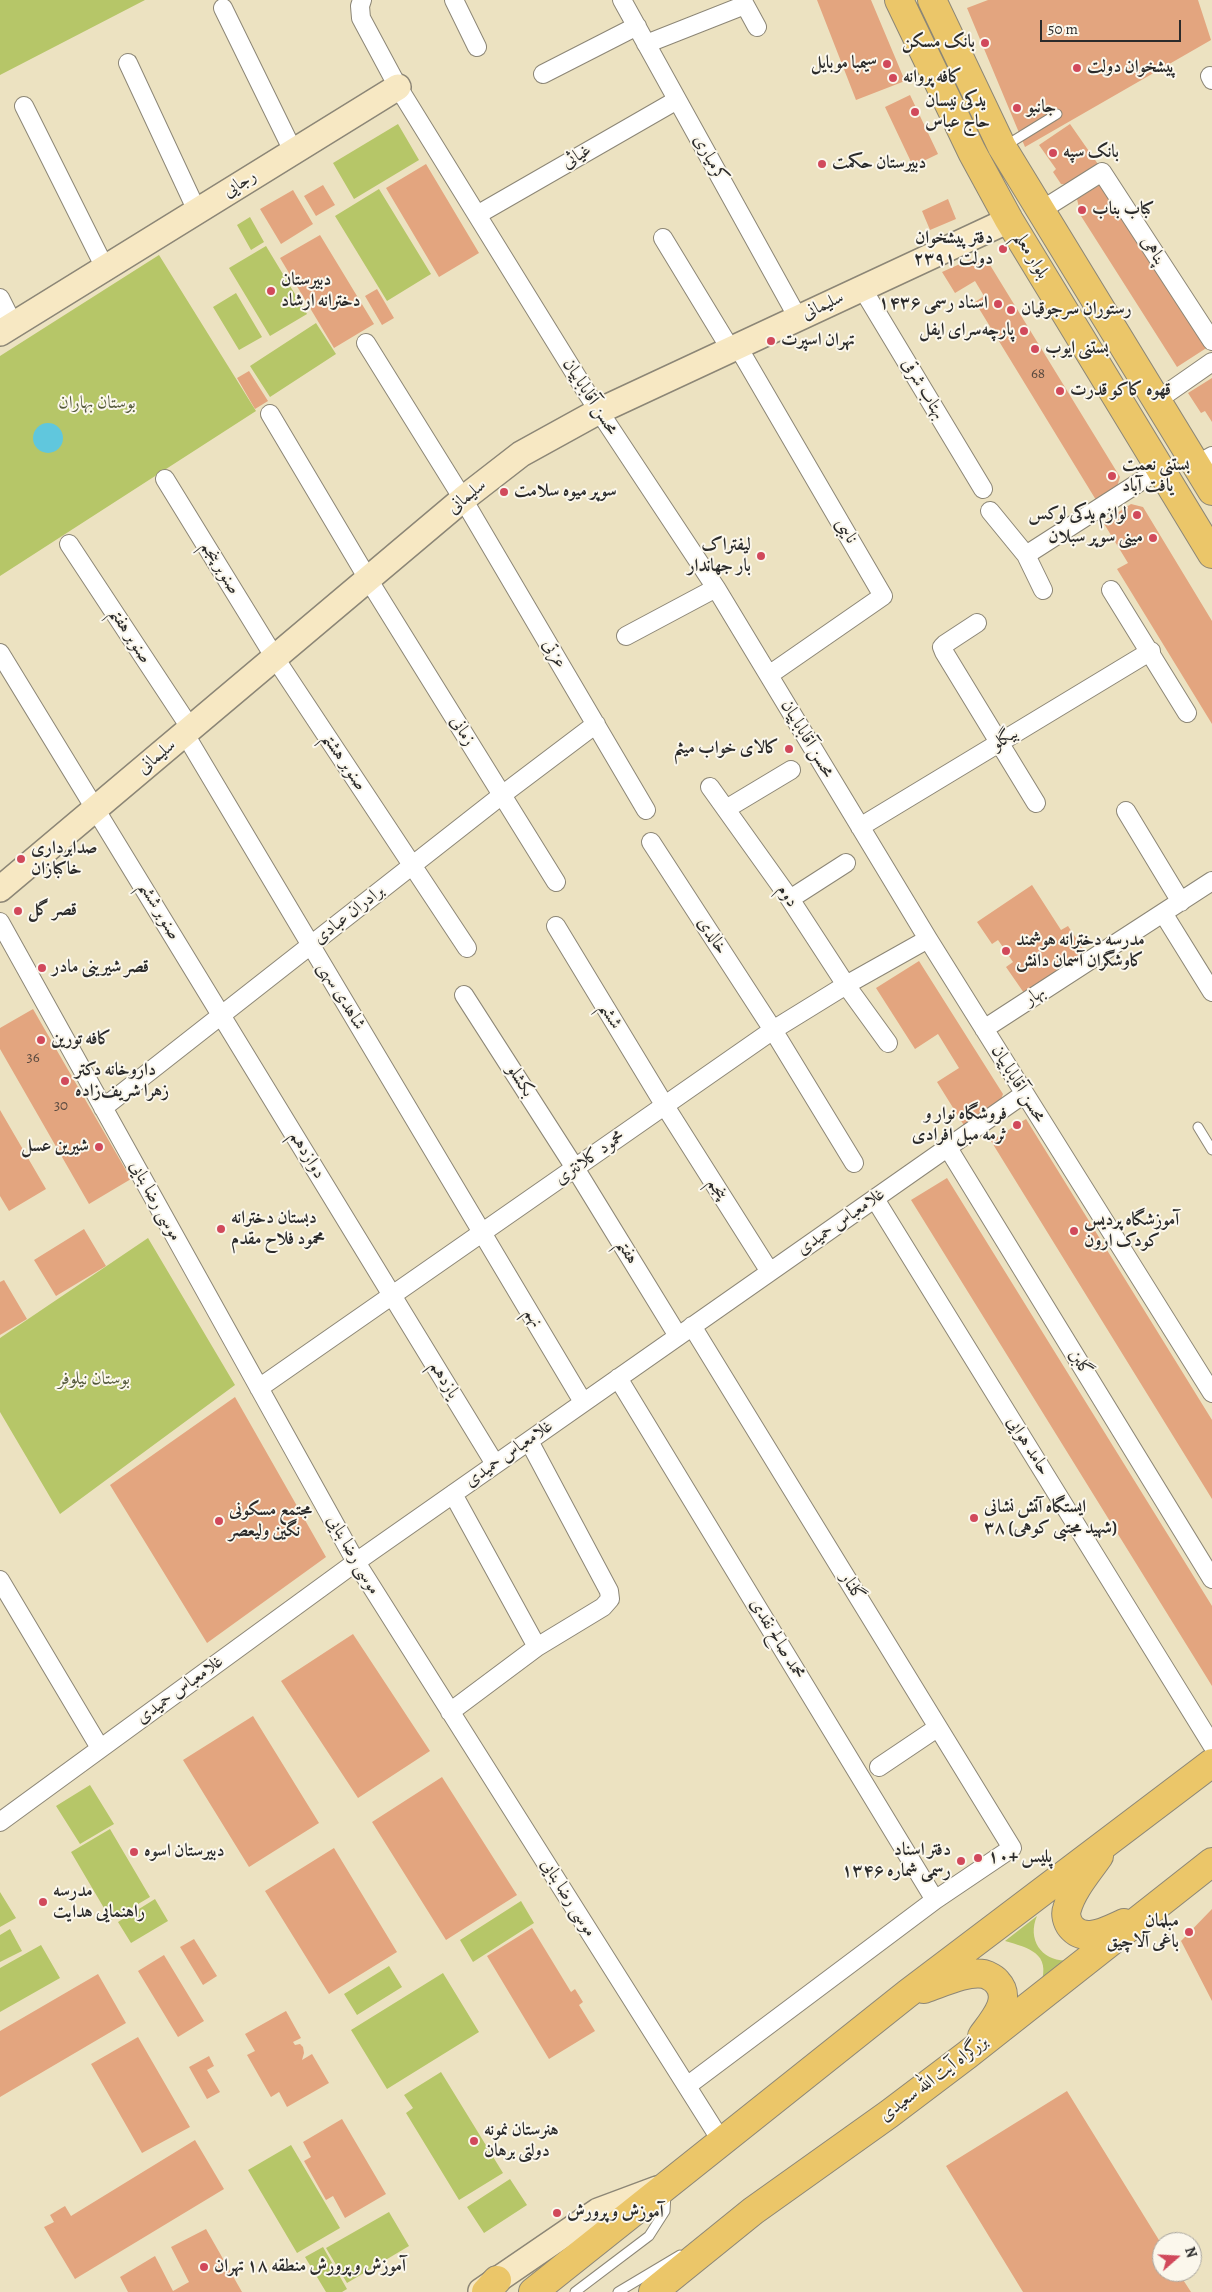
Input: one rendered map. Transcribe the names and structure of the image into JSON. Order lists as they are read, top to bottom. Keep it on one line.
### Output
{"streets":{"main road":["رجایی","بلوار معلم","سلیمانی","بزرگراه آیت الله سعیدی"],"street":["غیاثی","کرمیاری","پناهی","بهتاب شرقی","محسن آقاباباییان","نایبی","صنوبر پنجم","صنوبر هفتم","عزتی","زمانی","بیگلو","صنوبر هشتم","دوم","صنوبر ششم","برادران عبادی","خالدی","شاهدی سهی","بهار","ششم","بکشلو","دوازدهم","محمود کلانتری","پنجم","موسی رضا بنایی","غلامعباس حمیدی","هفتم","نهم","گلبن","یازدهم","حامد هوایی","گلنار","محمد صالح نقدی"]},"crossings":[["غیاثی","کرمیاری"],["غیاثی","محسن آقاباباییان"],["کرمیاری","سلیمانی"],["رجایی","محسن آقاباباییان"],["پناهی","بلوار معلم"],["بلوار معلم","سلیمانی"],["سلیمانی","بهتاب شرقی"],["سلیمانی","محسن آقاباباییان"],["سلیمانی","نایبی"],["سلیمانی","صنوبر پنجم"],["سلیمانی","صنوبر هفتم"],["سلیمانی","عزتی"],["سلیمانی","زمانی"],["سلیمانی","صنوبر هشتم"],["سلیمانی","صنوبر ششم"],["سلیمانی","شاهدی سهی"],["محسن آقاباباییان","نایبی"],["محسن آقاباباییان","بیگلو"],["محسن آقاباباییان","بهار"],["محسن آقاباباییان","محمود کلانتری"],["محسن آقاباباییان","غلامعباس حمیدی"],["صنوبر پنجم","صنوبر هشتم"],["صنوبر هفتم","شاهدی سهی"],["عزتی","برادران عبادی"],["زمانی","برادران عبادی"],["صنوبر هشتم","برادران عبادی"],["دوم","محمود کلانتری"],["صنوبر ششم","برادران عبادی"],["صنوبر ششم","دوازدهم"],["برادران عبادی","شاهدی سهی"],["برادران عبادی","دوازدهم"],["برادران عبادی","موسی رضا بنایی"],["خالدی","محمود کلانتری"],["شاهدی سهی","محمود کلانتری"],["شاهدی سهی","نهم"],["ششم","محمود کلانتری"],["ششم","پنجم"],["بکشلو","محمود کلانتری"],["بکشلو","هفتم"],["دوازدهم","محمود کلانتری"],["دوازدهم","یازدهم"],["محمود کلانتری","پنجم"],["محمود کلانتری","موسی رضا بنایی"],["محمود کلانتری","هفتم"],["محمود کلانتری","نهم"],["محمود کلانتری","یازدهم"],["پنجم","غلامعباس حمیدی"],["موسی رضا بنایی","غلامعباس حمیدی"],["غلامعباس حمیدی","هفتم"],["غلامعباس حمیدی","نهم"],["غلامعباس حمیدی","گلبن"],["غلامعباس حمیدی","یازدهم"],["غلامعباس حمیدی","حامد هوایی"],["غلامعباس حمیدی","گلنار"],["غلامعباس حمیدی","محمد صالح نقدی"],["گلنار","محمد صالح نقدی"]],"parks":["بوستان بهاران","بوستان نیلوفر"],"places":["بانک مسکن","سیمبا موبایل","پیشخوان دولت","کافه پروانه","جانبو","یدکی نیسان حاج عباس","بانک سپه","دبیرستان حکمت","کباب بناب","دفتر پیشخوان دولت ۲۳۹۱","دبیرستان دخترانه ارشاد","اسناد رسمی ۱۴۳۶","رستوران سرجوقیان","پارچه‌سرای ایفل","تهران اسپرت","بستنی ایوب","قهوه کاکو قدرت","بستنی نعمت یافت آباد","سوپر میوه سلامت","لوازم یدکی لوکس","مینی سوپر سبلان","لیفتراک بار جهاندار","کالای خواب میثم","صدابرداری خاکبازان","قصر گل","مدرسه دخترانه هوشمند کاوشگران آسمان دانش","قصر شیرینی مادر","کافه تورین","داروخانه دکتر زهرا شریف‌زاده","فروشگاه نوار و ثرمه مبل افرادی","شیرین عسل","دبستان دخترانه محمود فلاح مقدم","آموزشگاه پردیس کودک ارون","ایستگاه آتش نشانی ۳۸ (شهید مجتبی کوهی)","مجتمع مسکونی نگین ولیعصر","دبیرستان اسوه","پلیس +۱۰","دفتر اسناد رسمی شماره ۱۳۴۶","مدرسه راهنمایی هدایت","مبلمان باغی آلاچیق","هنرستان نمونه دولتی برهان","آموزش و پرورش","آموزش و پرورش منطقه ۱۸ تهران"],"house_numbers":["68","36","30"],"scale_bar":"50 m","north":"right"}
